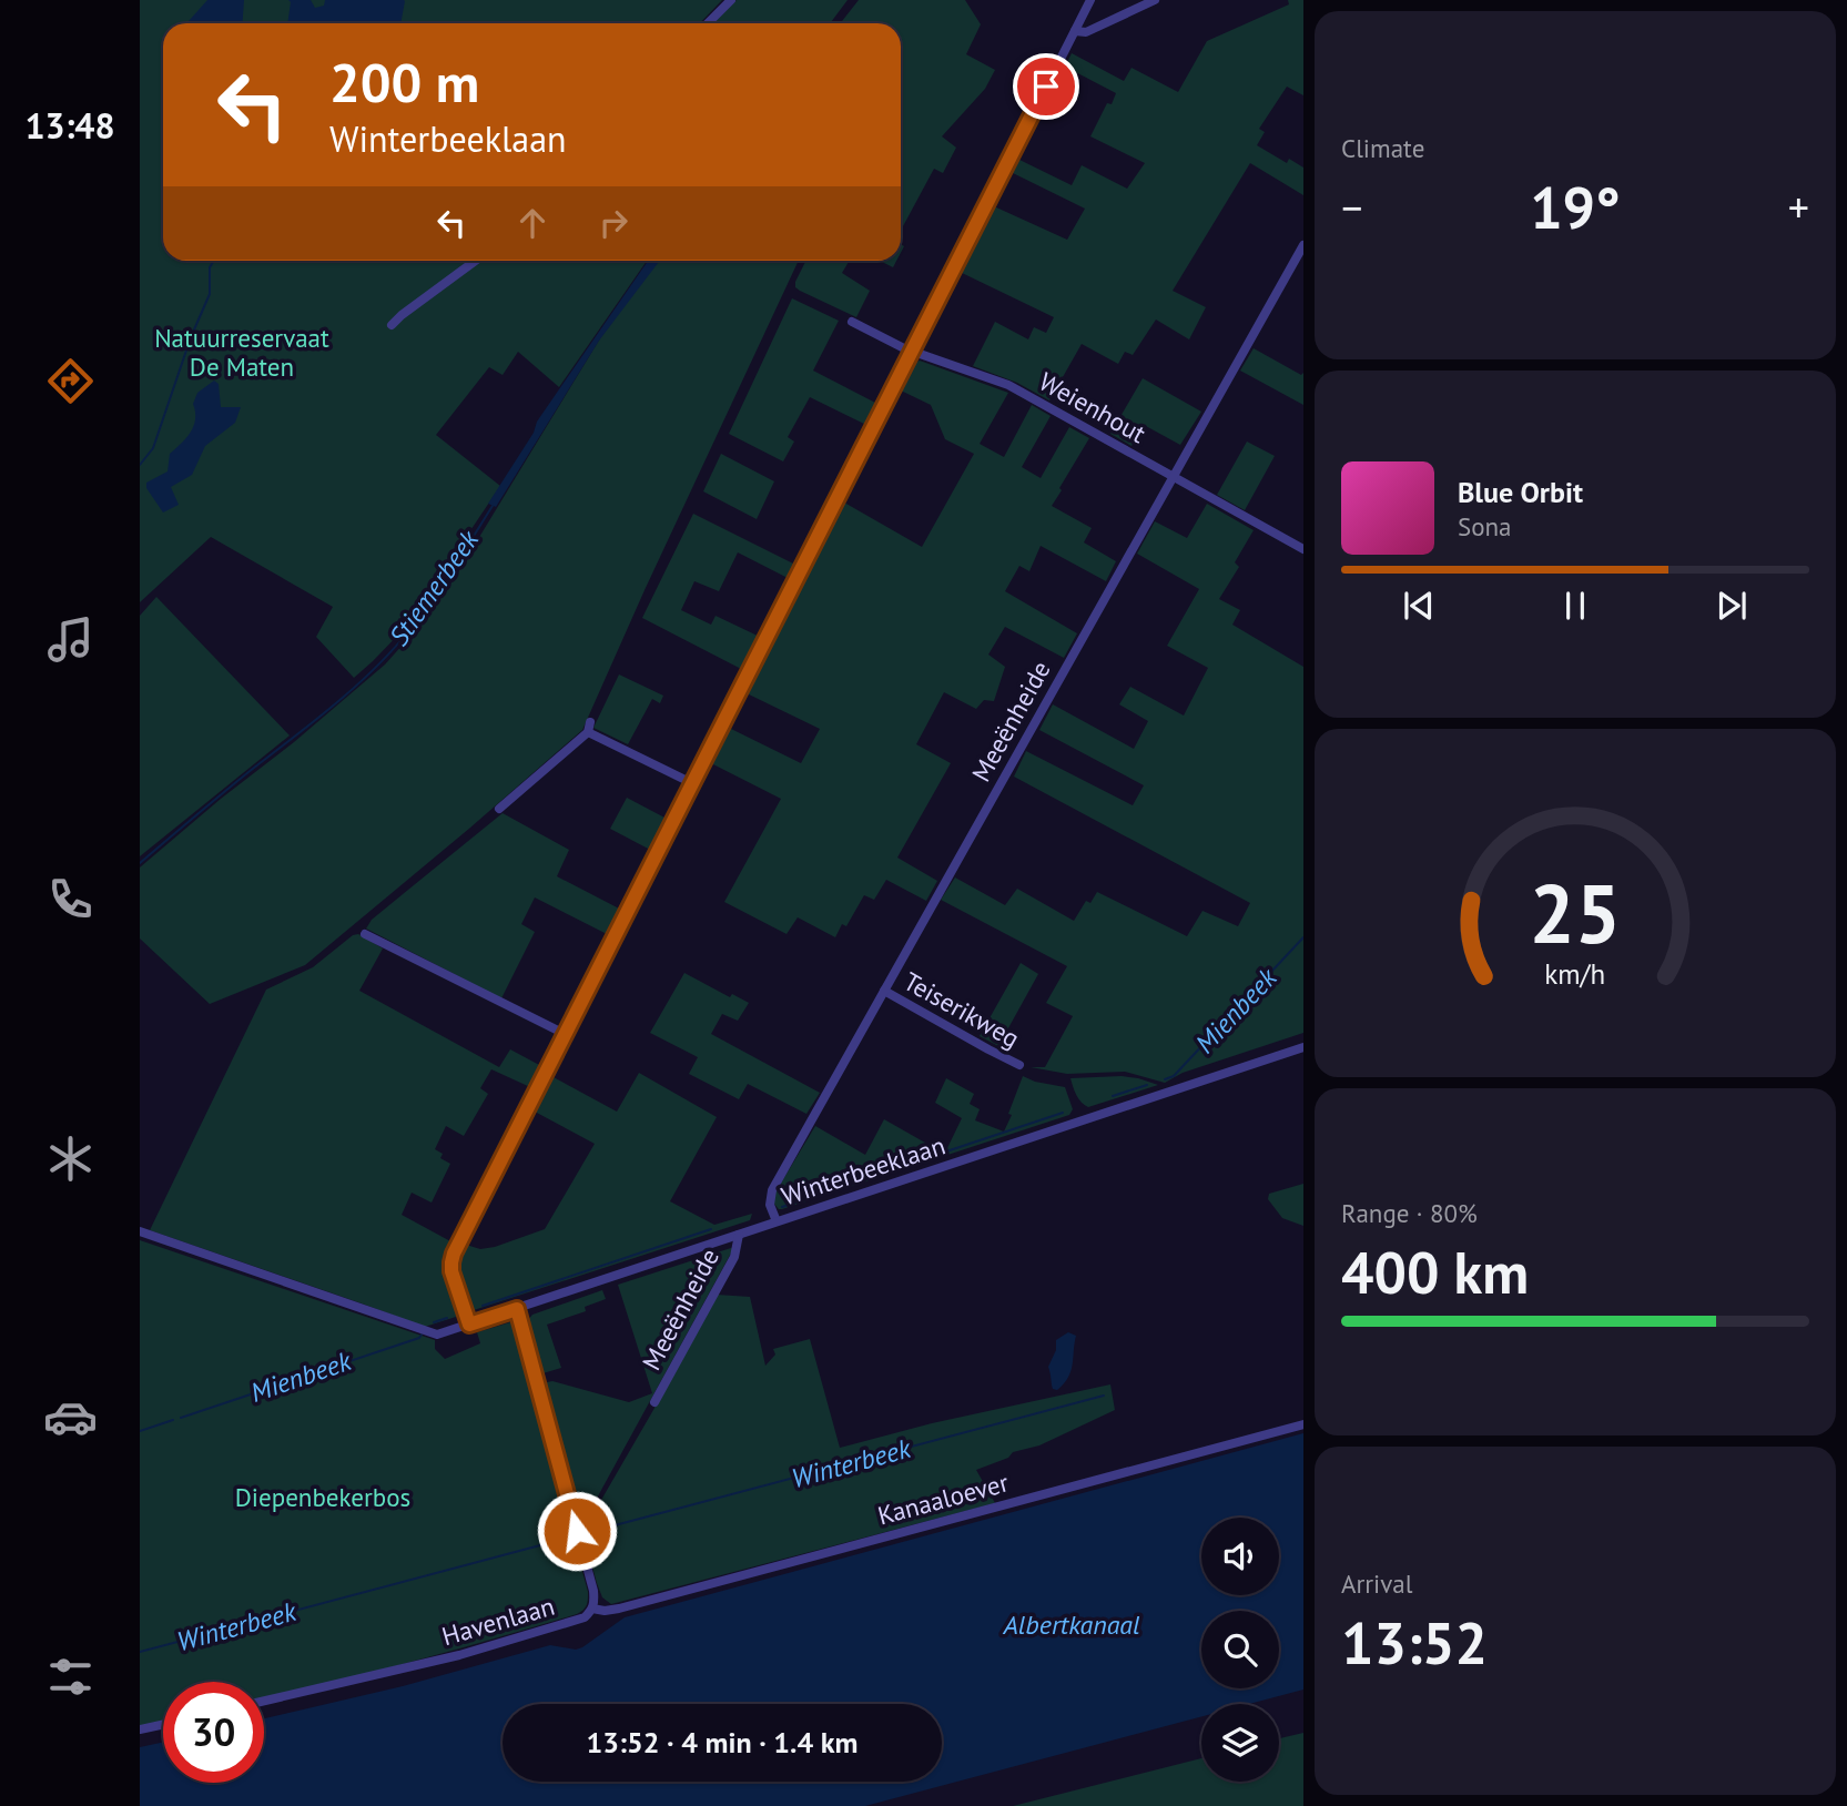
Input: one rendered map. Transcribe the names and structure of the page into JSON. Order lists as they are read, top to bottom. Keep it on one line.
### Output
{"streets":{"street":["Weienhout","Meeënheide","Teiserikweg","Winterbeeklaan","Kanaaloever","Havenlaan"]},"crossings":[["Weienhout","Meeënheide"],["Meeënheide","Teiserikweg"],["Meeënheide","Winterbeeklaan"],["Winterbeeklaan","Havenlaan"],["Kanaaloever","Havenlaan"]],"water":["Stiemerbeek","Mienbeek","Winterbeek","Albertkanaal"],"parks":["Natuurreservaat De Maten","Diepenbekerbos"],"page":{"tabs":"13:48","tile":["Climate",["Range · 80%","400 km"],["Arrival","13:52"]],"turn":["200 m","Winterbeeklaan"],"heat":["−","19°","+"],"song":["Blue Orbit","Sona"],"limit":"30","trip":"13:52 · 4 min · 1.4 km","gauge":["25","km/h"]}}
